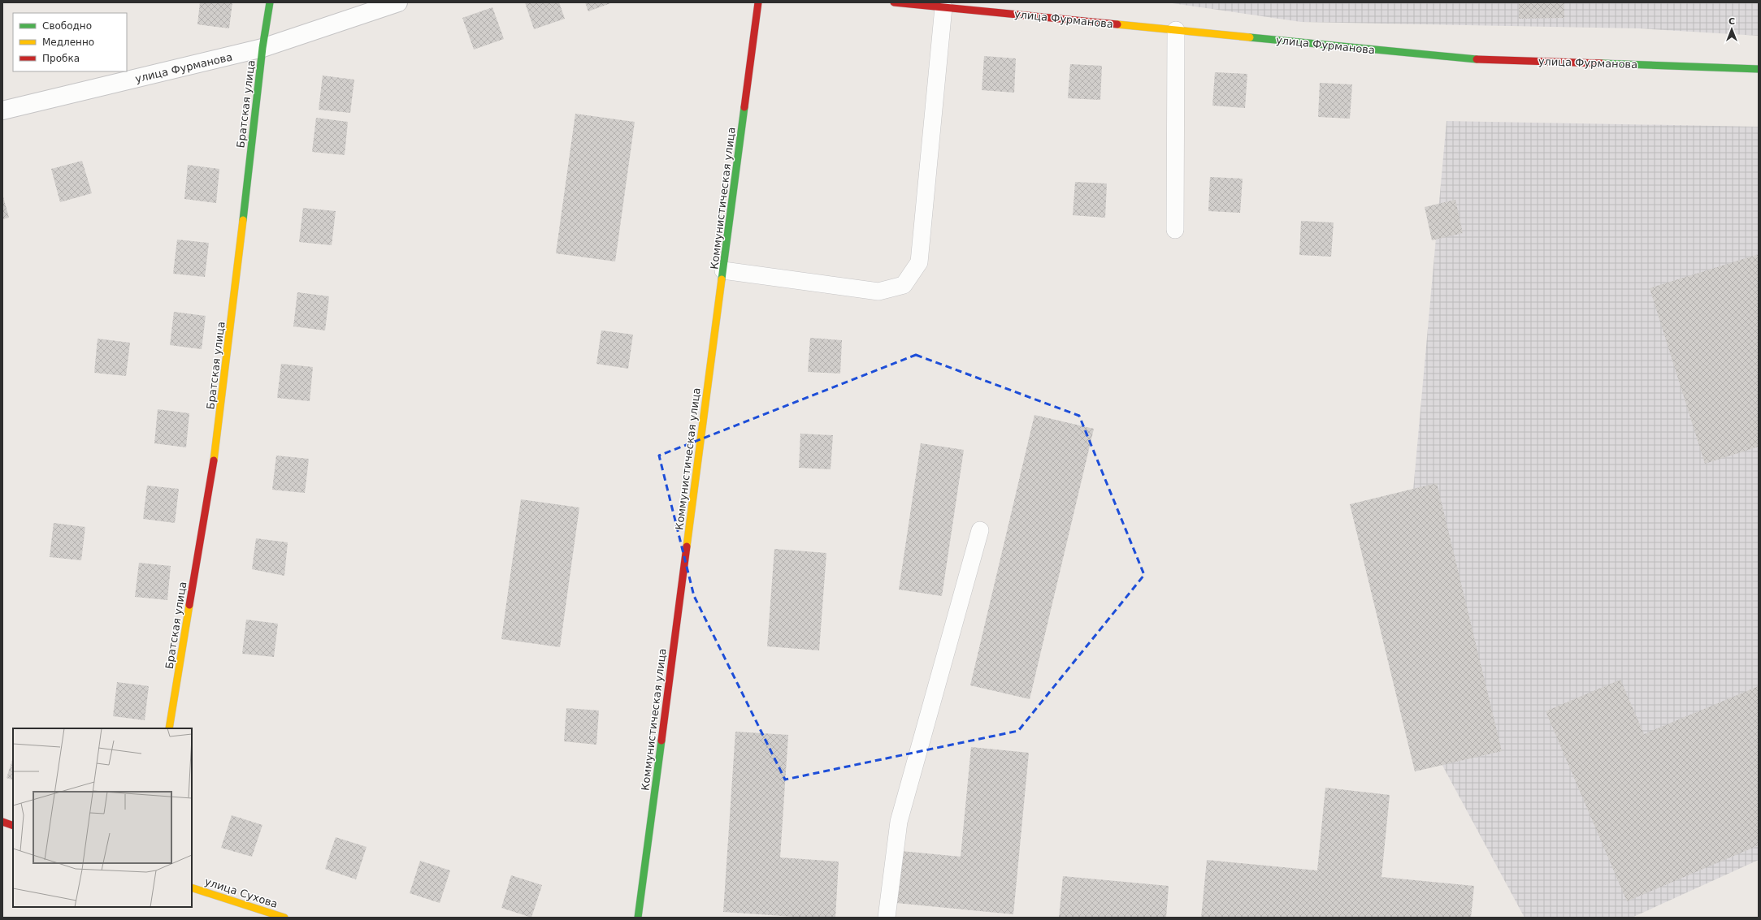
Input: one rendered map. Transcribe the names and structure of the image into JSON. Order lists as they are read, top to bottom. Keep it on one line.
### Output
{"streets":{"street":["улица Фурманова","Братская улица","Коммунистическая улица","улица Сухова"]},"crossings":[["улица Фурманова","Братская улица"]],"legend":["Свободно","Медленно","Пробка"],"north":"top"}
